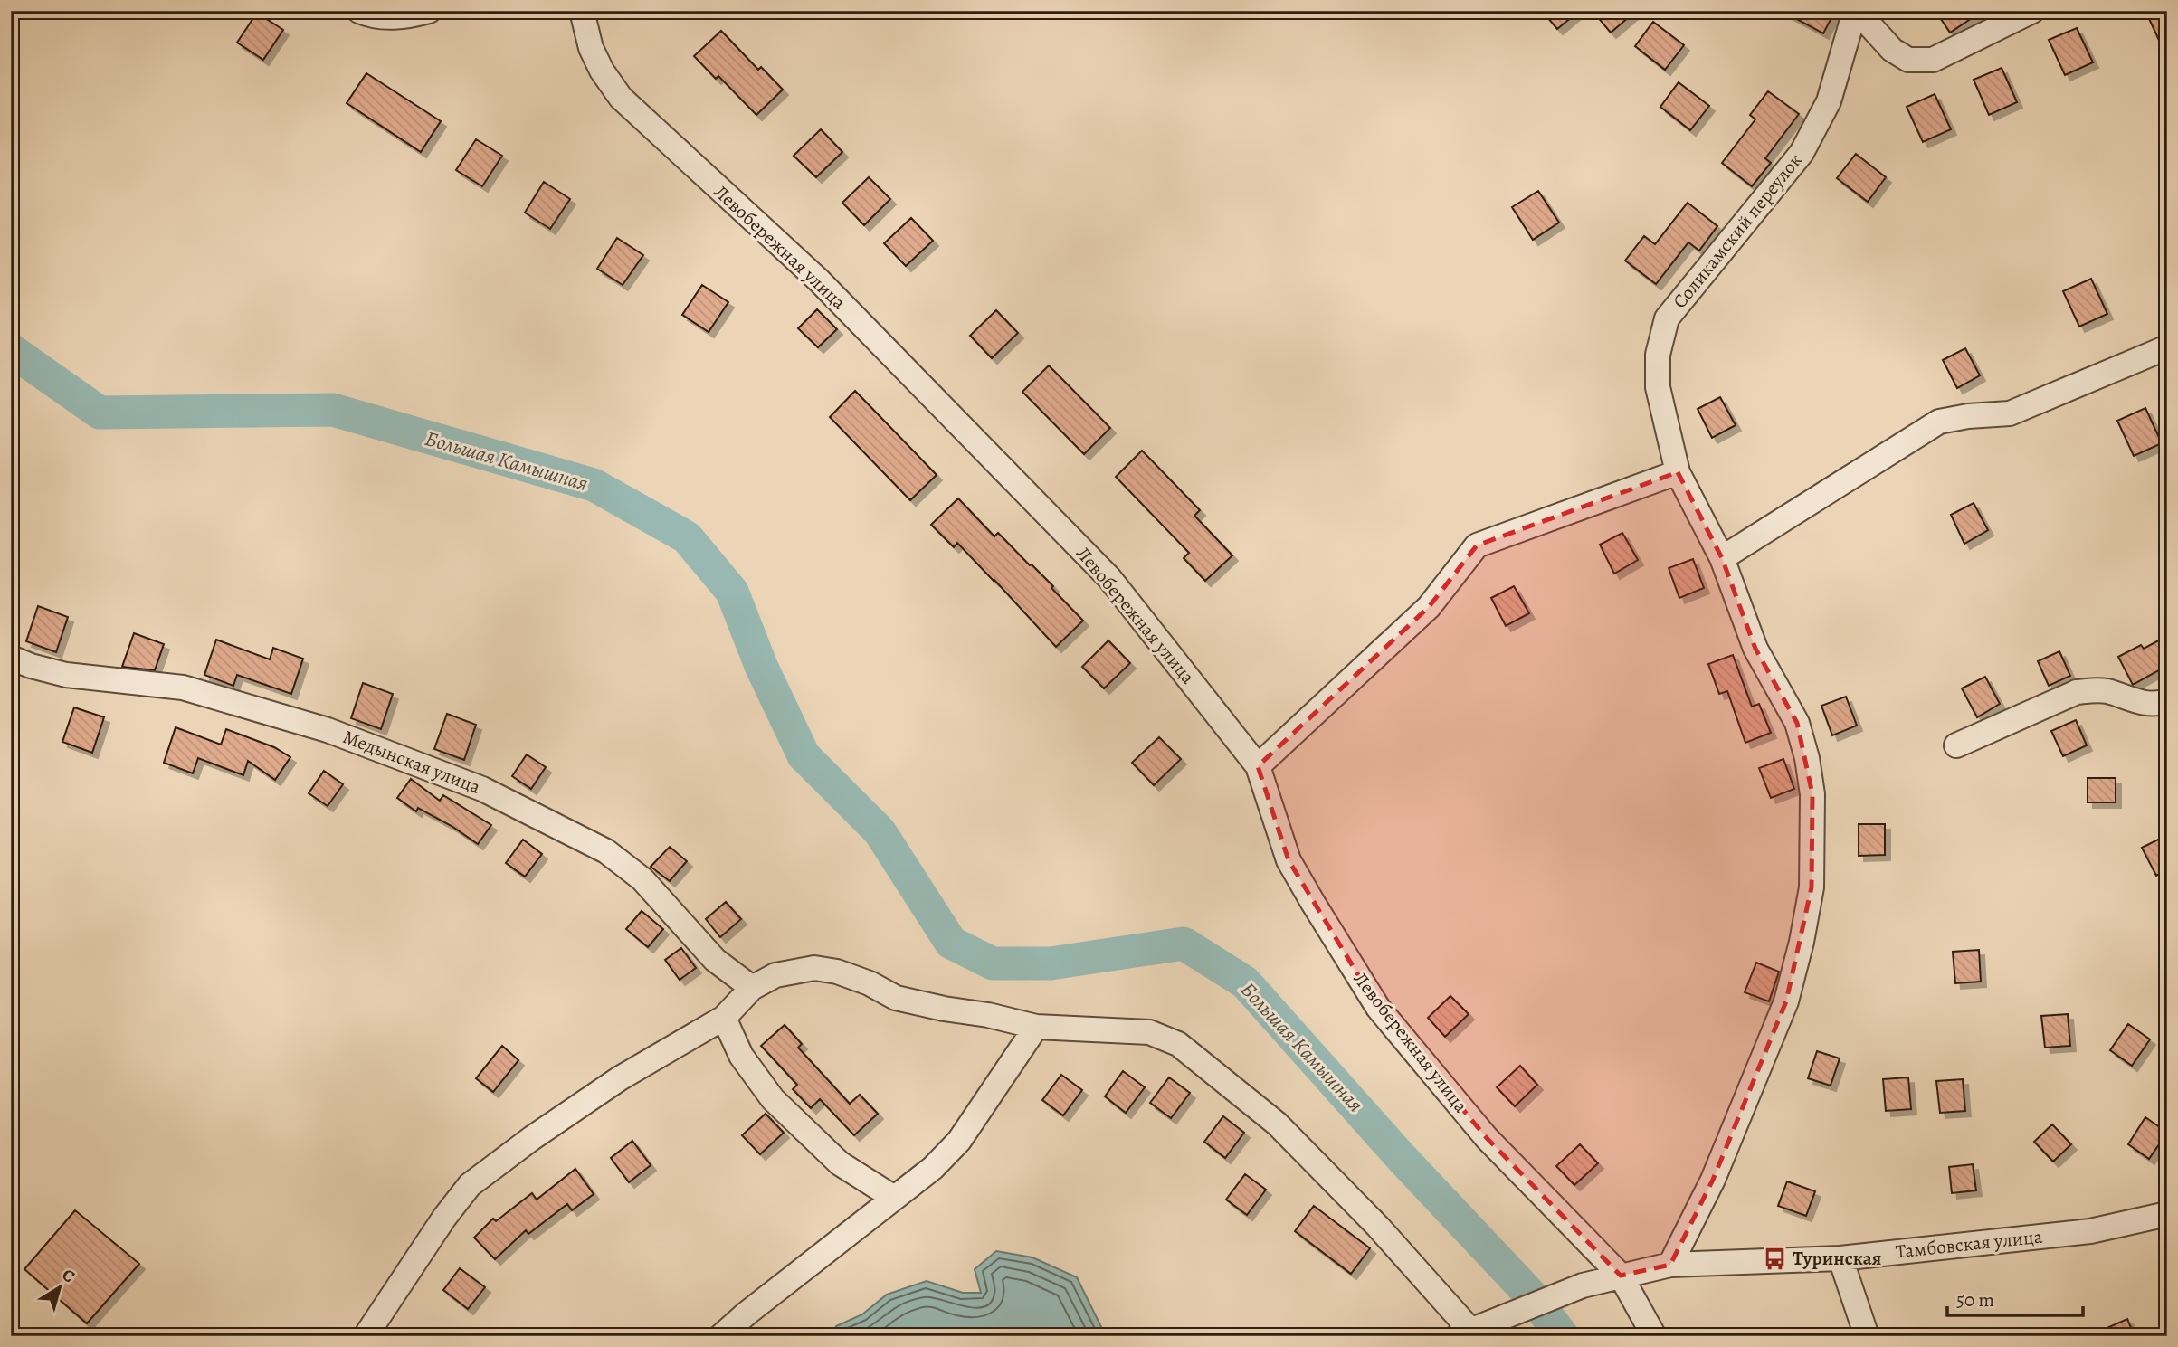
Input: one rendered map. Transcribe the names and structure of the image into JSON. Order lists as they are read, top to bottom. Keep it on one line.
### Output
{"streets":{"street":["Соликамский переулок","Левобережная улица","Медынская улица","Тамбовская улица"]},"crossings":[["Соликамский переулок","Тамбовская улица"],["Левобережная улица","Тамбовская улица"]],"water":["Большая Камышная"],"places":{"bus stop":["Туринская"]},"scale_bar":"50 m","north":"top right"}
